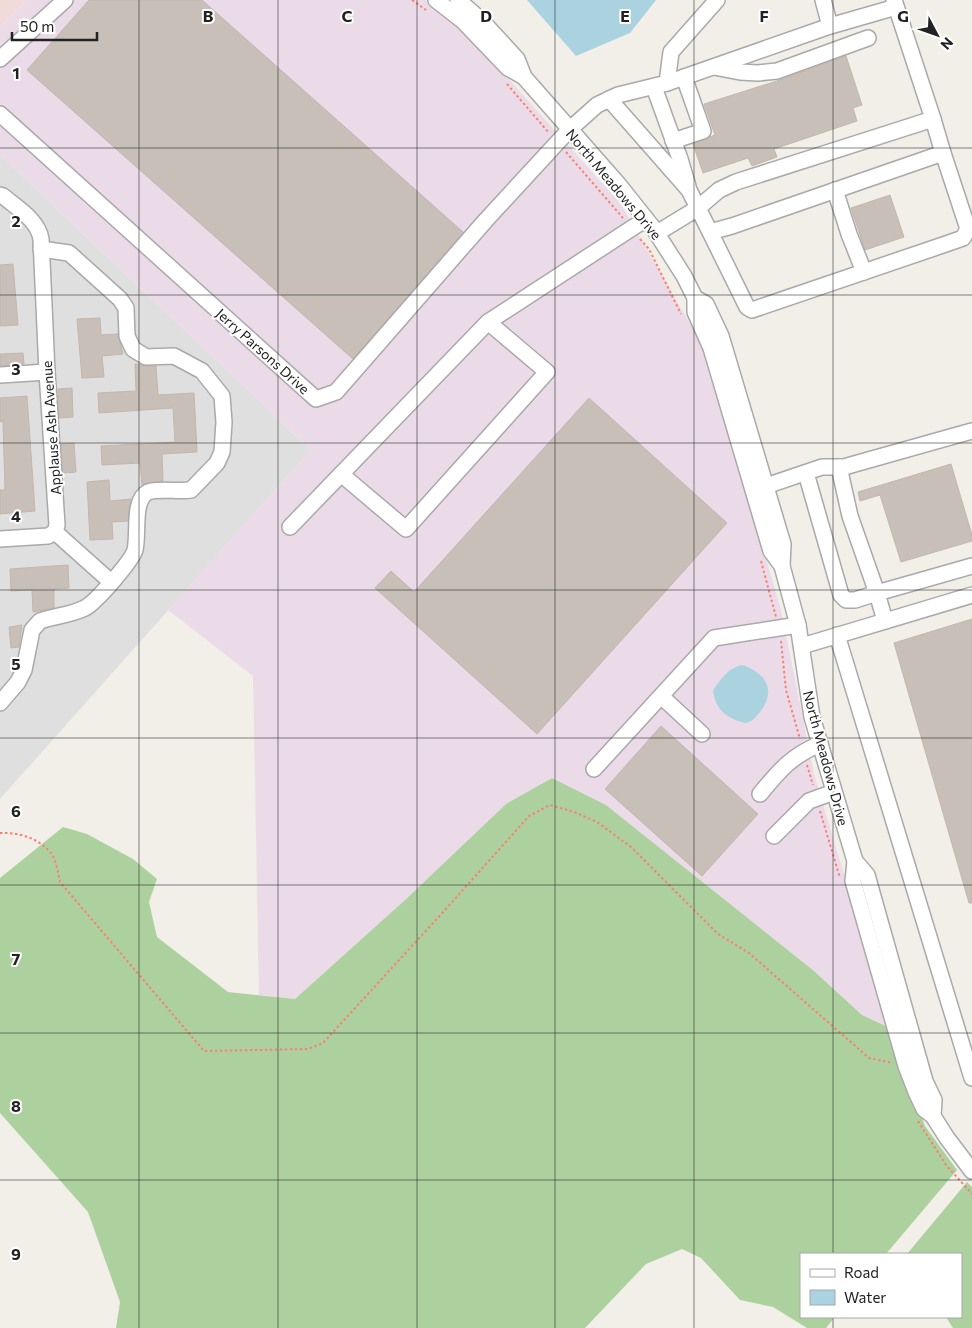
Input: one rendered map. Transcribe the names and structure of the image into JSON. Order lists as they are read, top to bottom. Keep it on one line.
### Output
{"streets":{"street":["North Meadows Drive","Jerry Parsons Drive","Applause Ash Avenue"]},"crossings":[["North Meadows Drive","Jerry Parsons Drive"]],"legend":["Road","Water"],"scale_bar":"50 m","north":"bottom right","grid":{"columns":["B","C","D","E","F","G"],"rows":["1","2","3","4","5","6","7","8","9"]}}
